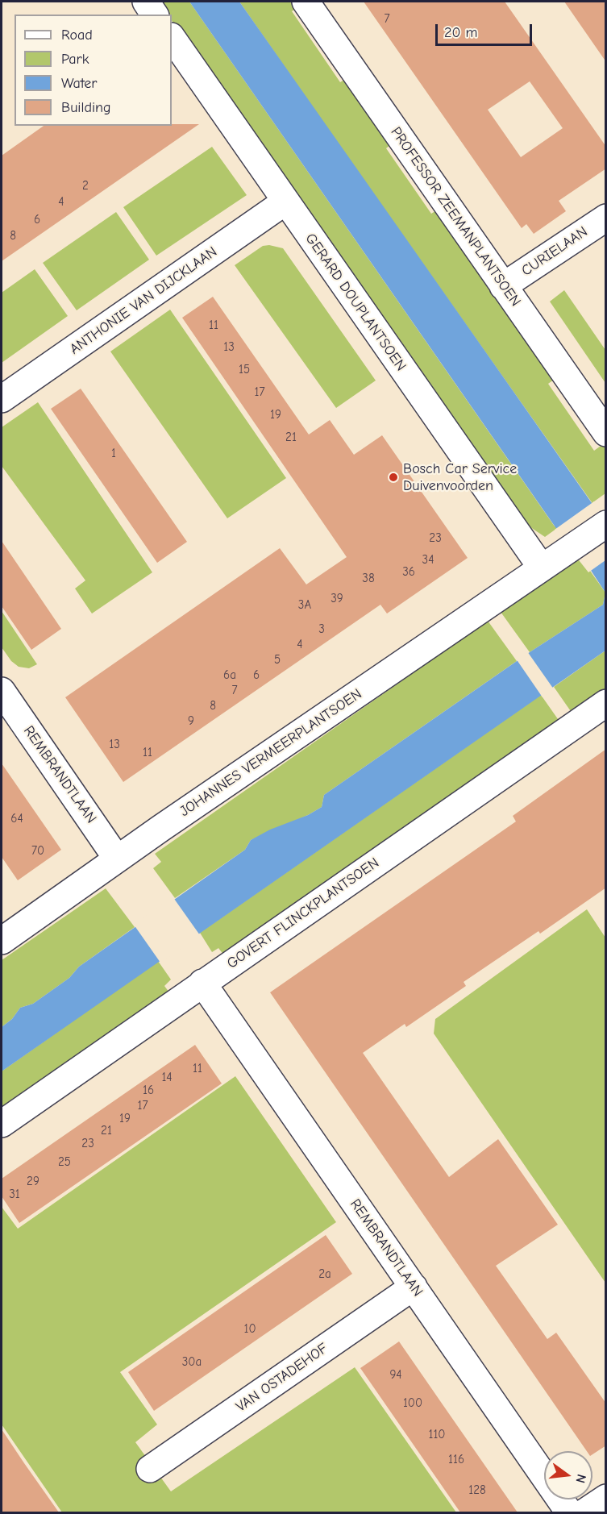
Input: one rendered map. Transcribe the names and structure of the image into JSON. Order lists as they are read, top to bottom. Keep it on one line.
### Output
{"streets":{"street":["PROFESSOR ZEEMANPLANTSOEN","CURIELAAN","ANTHONIE VAN DIJCKLAAN","GERARD DOUPLANTSOEN","JOHANNES VERMEERPLANTSOEN","REMBRANDTLAAN","GOVERT FLINCKPLANTSOEN","VAN OSTADEHOF"]},"crossings":[["PROFESSOR ZEEMANPLANTSOEN","CURIELAAN"],["ANTHONIE VAN DIJCKLAAN","GERARD DOUPLANTSOEN"],["GERARD DOUPLANTSOEN","JOHANNES VERMEERPLANTSOEN"],["JOHANNES VERMEERPLANTSOEN","REMBRANDTLAAN"],["REMBRANDTLAAN","GOVERT FLINCKPLANTSOEN"],["REMBRANDTLAAN","VAN OSTADEHOF"]],"places":["Bosch Car Service Duivenvoorden"],"house_numbers":["7","2","4","6","8","11","13","15","17","19","21","1","23","34","36","38","39","3A","3","4","5","6a","6","7","8","9","13","11","64","70","11","14","16","17","19","21","23","25","29","31","2a","10","30a","94","100","110","116","128"],"legend":["Road","Park","Water","Building"],"scale_bar":"20 m","north":"right"}
